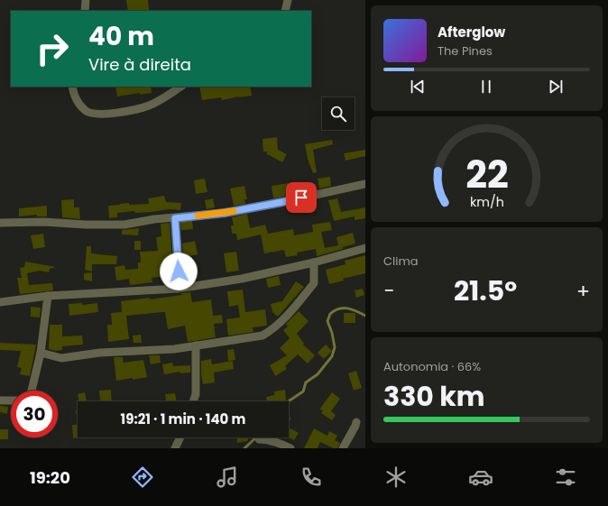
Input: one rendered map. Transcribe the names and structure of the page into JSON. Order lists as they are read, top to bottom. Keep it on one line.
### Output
{"page":{"turn":["40 m","Vire à direita"],"song":["Afterglow","The Pines"],"tile":["Clima",["Autonomia · 66%","330 km"]],"heat":["−","21.5°","+"],"limit":"30","trip":"19:21 · 1 min · 140 m","tabs":"19:20","gauge":["22","km/h"]}}
